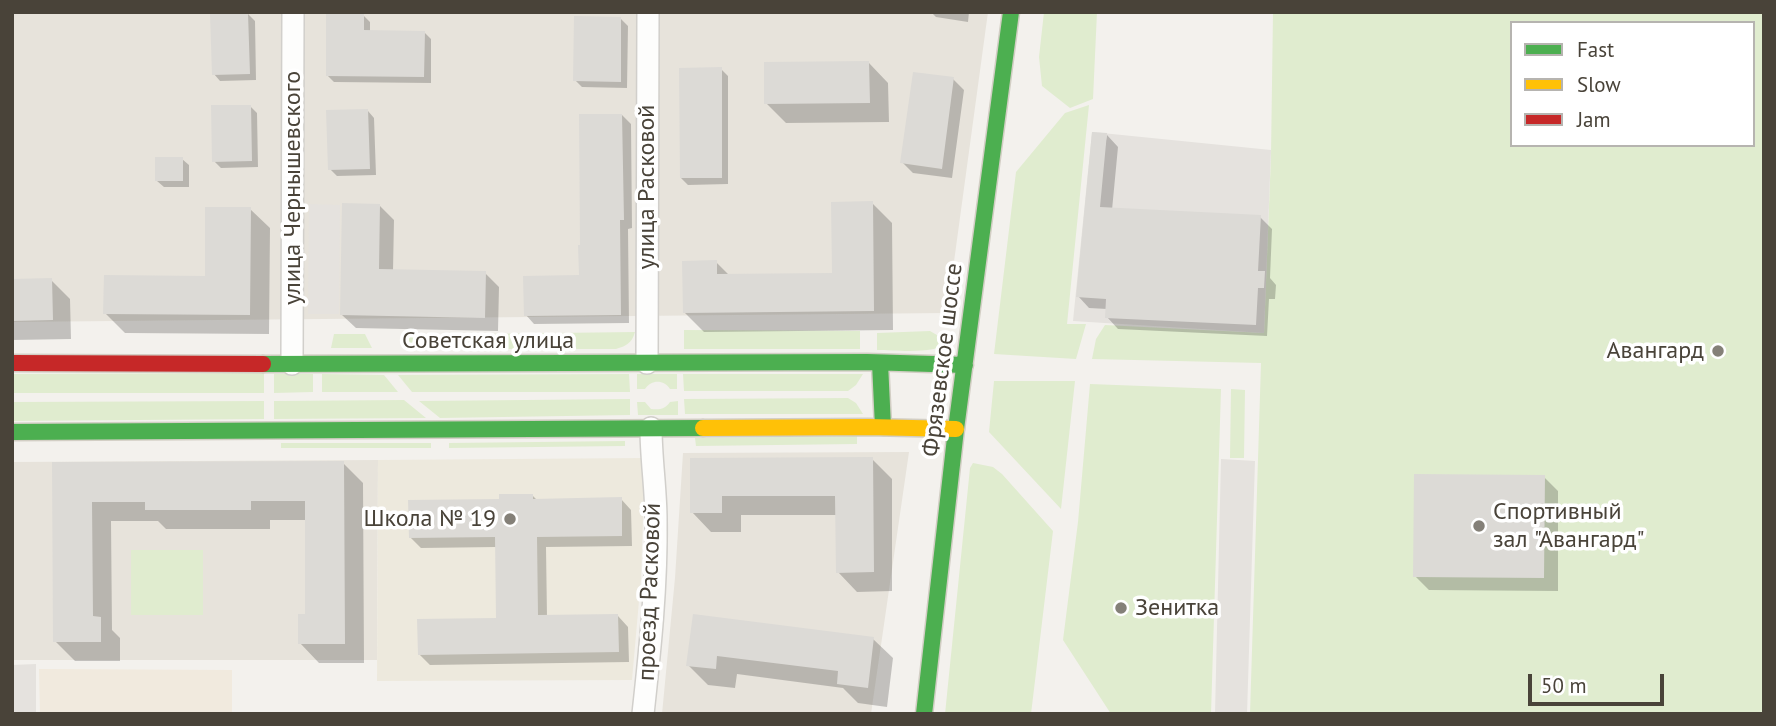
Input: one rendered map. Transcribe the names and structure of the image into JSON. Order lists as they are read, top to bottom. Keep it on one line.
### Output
{"streets":{"main road":["Советская улица","Фрязевское шоссе"],"street":["улица Расковой","улица Чернышевского","проезд Расковой"]},"crossings":[["улица Расковой","Советская улица"],["улица Чернышевского","Советская улица"],["Советская улица","Фрязевское шоссе"]],"places":["Авангард","Школа № 19","Спортивный зал \"Авангард\"","Зенитка"],"legend":["Fast","Slow","Jam"],"scale_bar":"50 m"}
